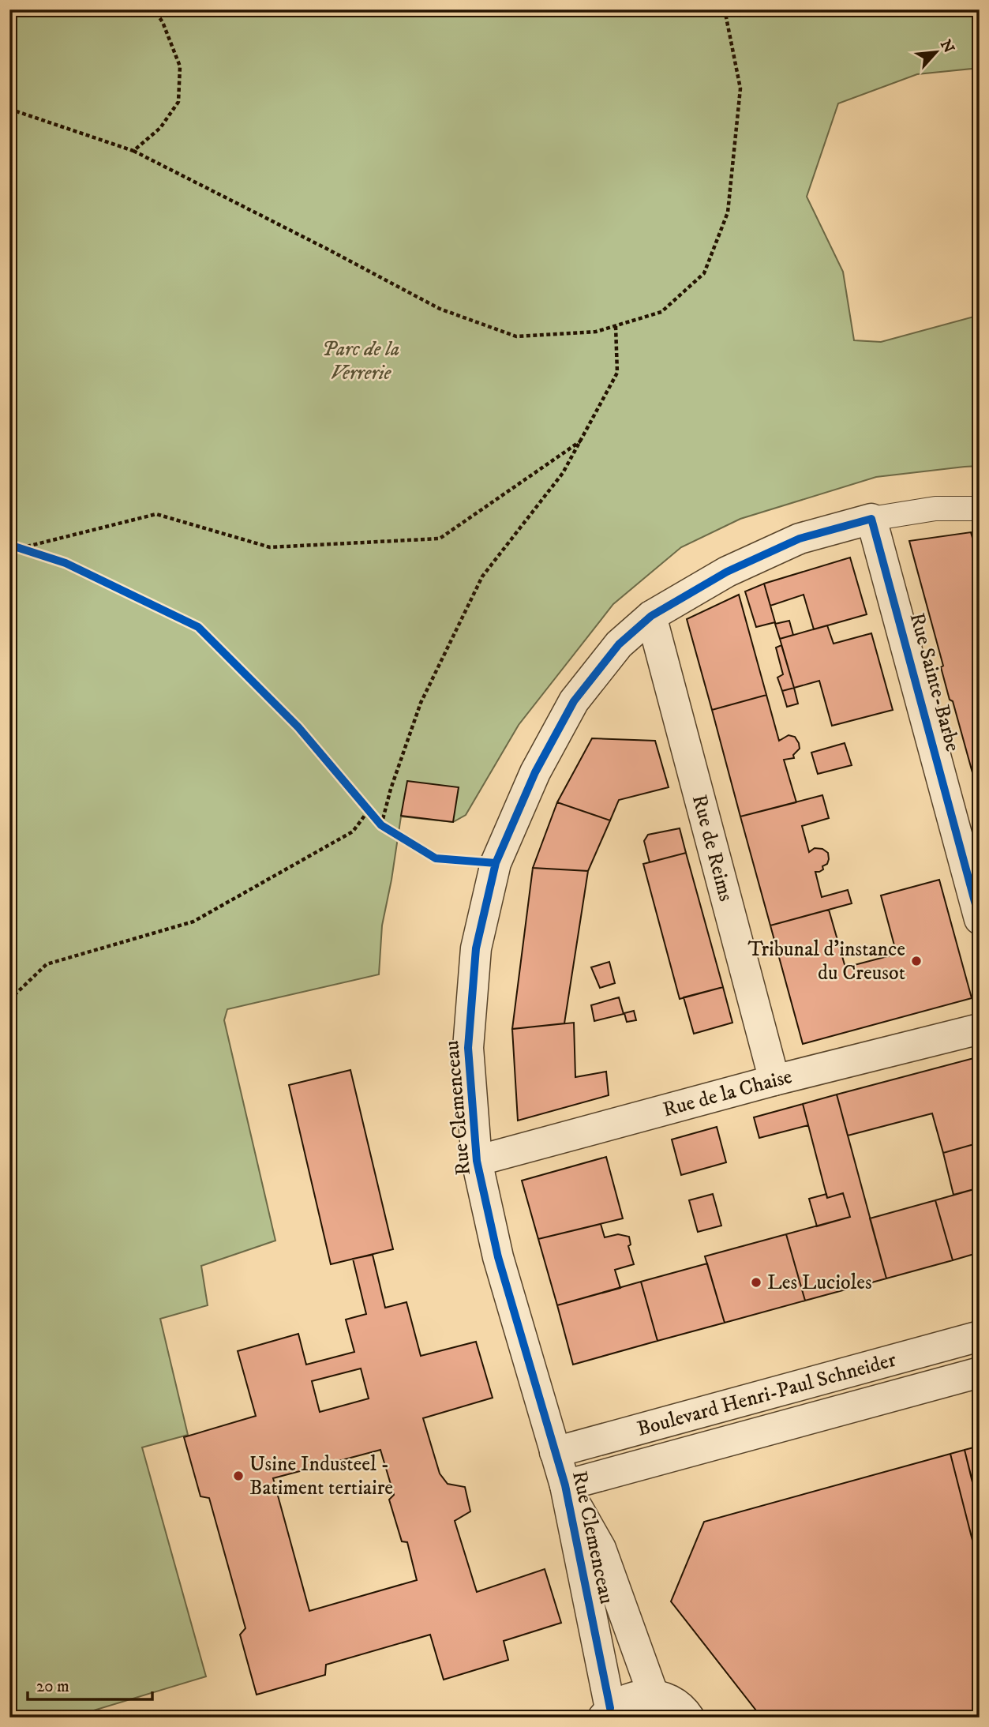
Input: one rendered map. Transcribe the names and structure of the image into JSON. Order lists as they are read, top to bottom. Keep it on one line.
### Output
{"streets":{"street":["Rue Sainte-Barbe","Rue de Reims","Rue de la Chaise","Rue Clemenceau","Boulevard Henri-Paul Schneider"]},"crossings":[["Rue Sainte-Barbe","Rue Clemenceau"],["Rue de Reims","Rue de la Chaise"],["Rue de Reims","Rue Clemenceau"],["Rue de la Chaise","Rue Clemenceau"],["Rue Clemenceau","Boulevard Henri-Paul Schneider"]],"parks":["Parc de la Verrerie"],"places":["Tribunal d'instance du Creusot","Les Lucioles","Usine Industeel - Batiment tertiaire"],"scale_bar":"20 m","north":"top right"}
